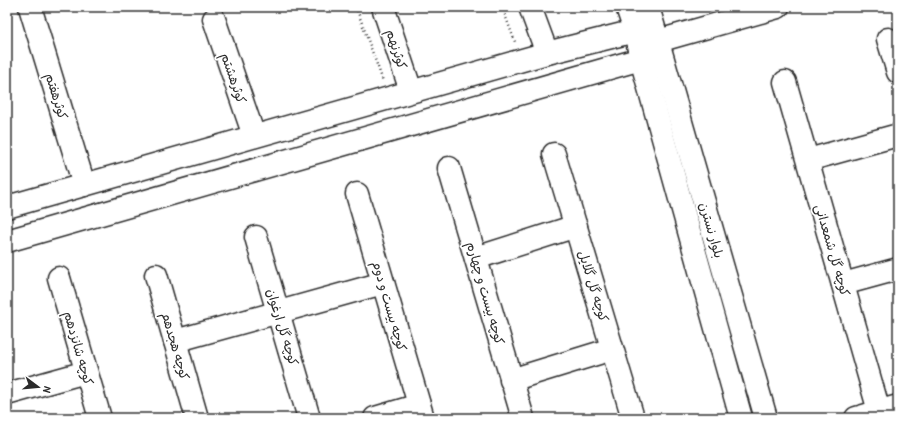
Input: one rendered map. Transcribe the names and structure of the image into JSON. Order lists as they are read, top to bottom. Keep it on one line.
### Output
{"streets":{"street":["کوثرنهم","کوثرهشتم","کوثرهفتم","بلوار نسترن","کوچه گل شمعدانی","کوچه گل گلایل","کوچه بیست و چهارم","کوچه بیست و دوم","کوچه گل ارغوان","کوچه هجدهم","کوچه شانزدهم"]},"north":"right"}
